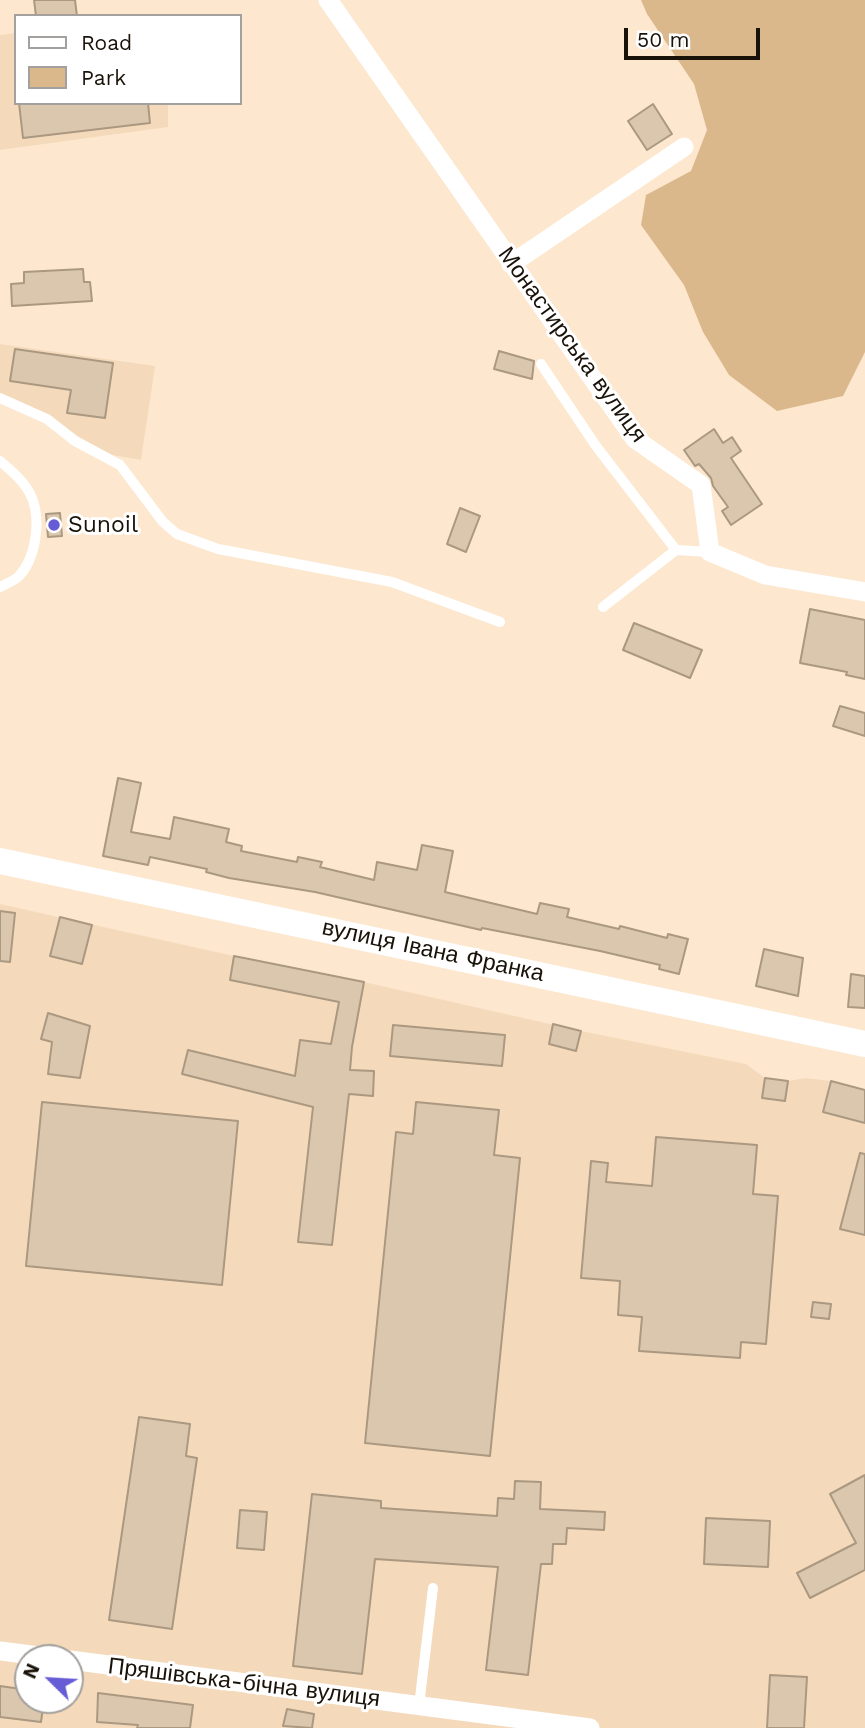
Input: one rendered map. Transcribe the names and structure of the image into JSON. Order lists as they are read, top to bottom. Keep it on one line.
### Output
{"streets":{"street":["Монастирська вулиця","вулиця Івана Франка","Пряшівська-бічна вулиця"]},"places":["Sunoil"],"legend":["Road","Park"],"scale_bar":"50 m","north":"top left"}
